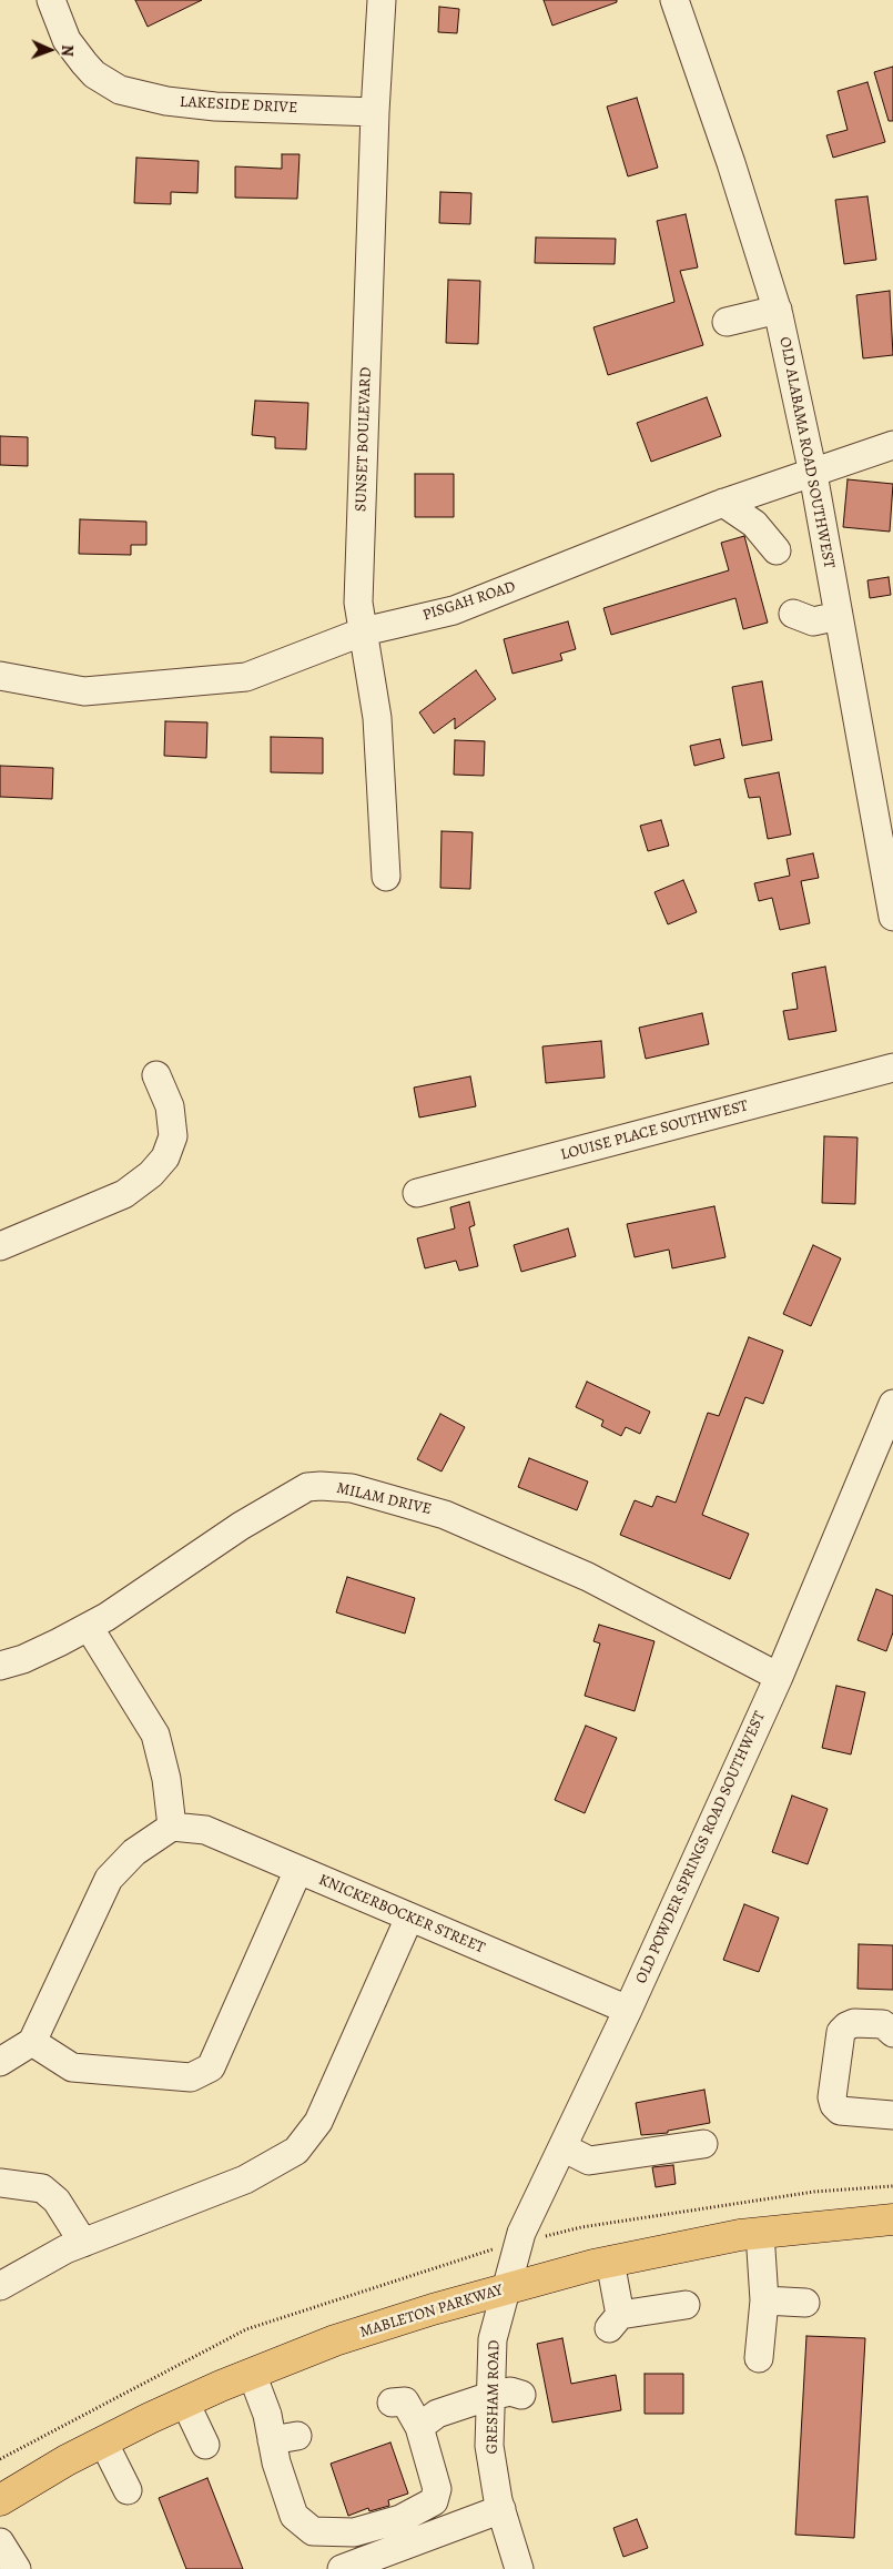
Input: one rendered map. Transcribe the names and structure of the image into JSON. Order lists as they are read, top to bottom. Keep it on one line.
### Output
{"streets":{"main road":["MABLETON PARKWAY"],"street":["LAKESIDE DRIVE","SUNSET BOULEVARD","OLD ALABAMA ROAD SOUTHWEST","PISGAH ROAD","LOUISE PLACE SOUTHWEST","MILAM DRIVE","OLD POWDER SPRINGS ROAD SOUTHWEST","KNICKERBOCKER STREET","GRESHAM ROAD"]},"crossings":[["LAKESIDE DRIVE","SUNSET BOULEVARD"],["SUNSET BOULEVARD","PISGAH ROAD"],["OLD ALABAMA ROAD SOUTHWEST","PISGAH ROAD"],["MILAM DRIVE","OLD POWDER SPRINGS ROAD SOUTHWEST"],["OLD POWDER SPRINGS ROAD SOUTHWEST","KNICKERBOCKER STREET"],["OLD POWDER SPRINGS ROAD SOUTHWEST","MABLETON PARKWAY"],["OLD POWDER SPRINGS ROAD SOUTHWEST","GRESHAM ROAD"],["MABLETON PARKWAY","GRESHAM ROAD"]],"north":"right"}
